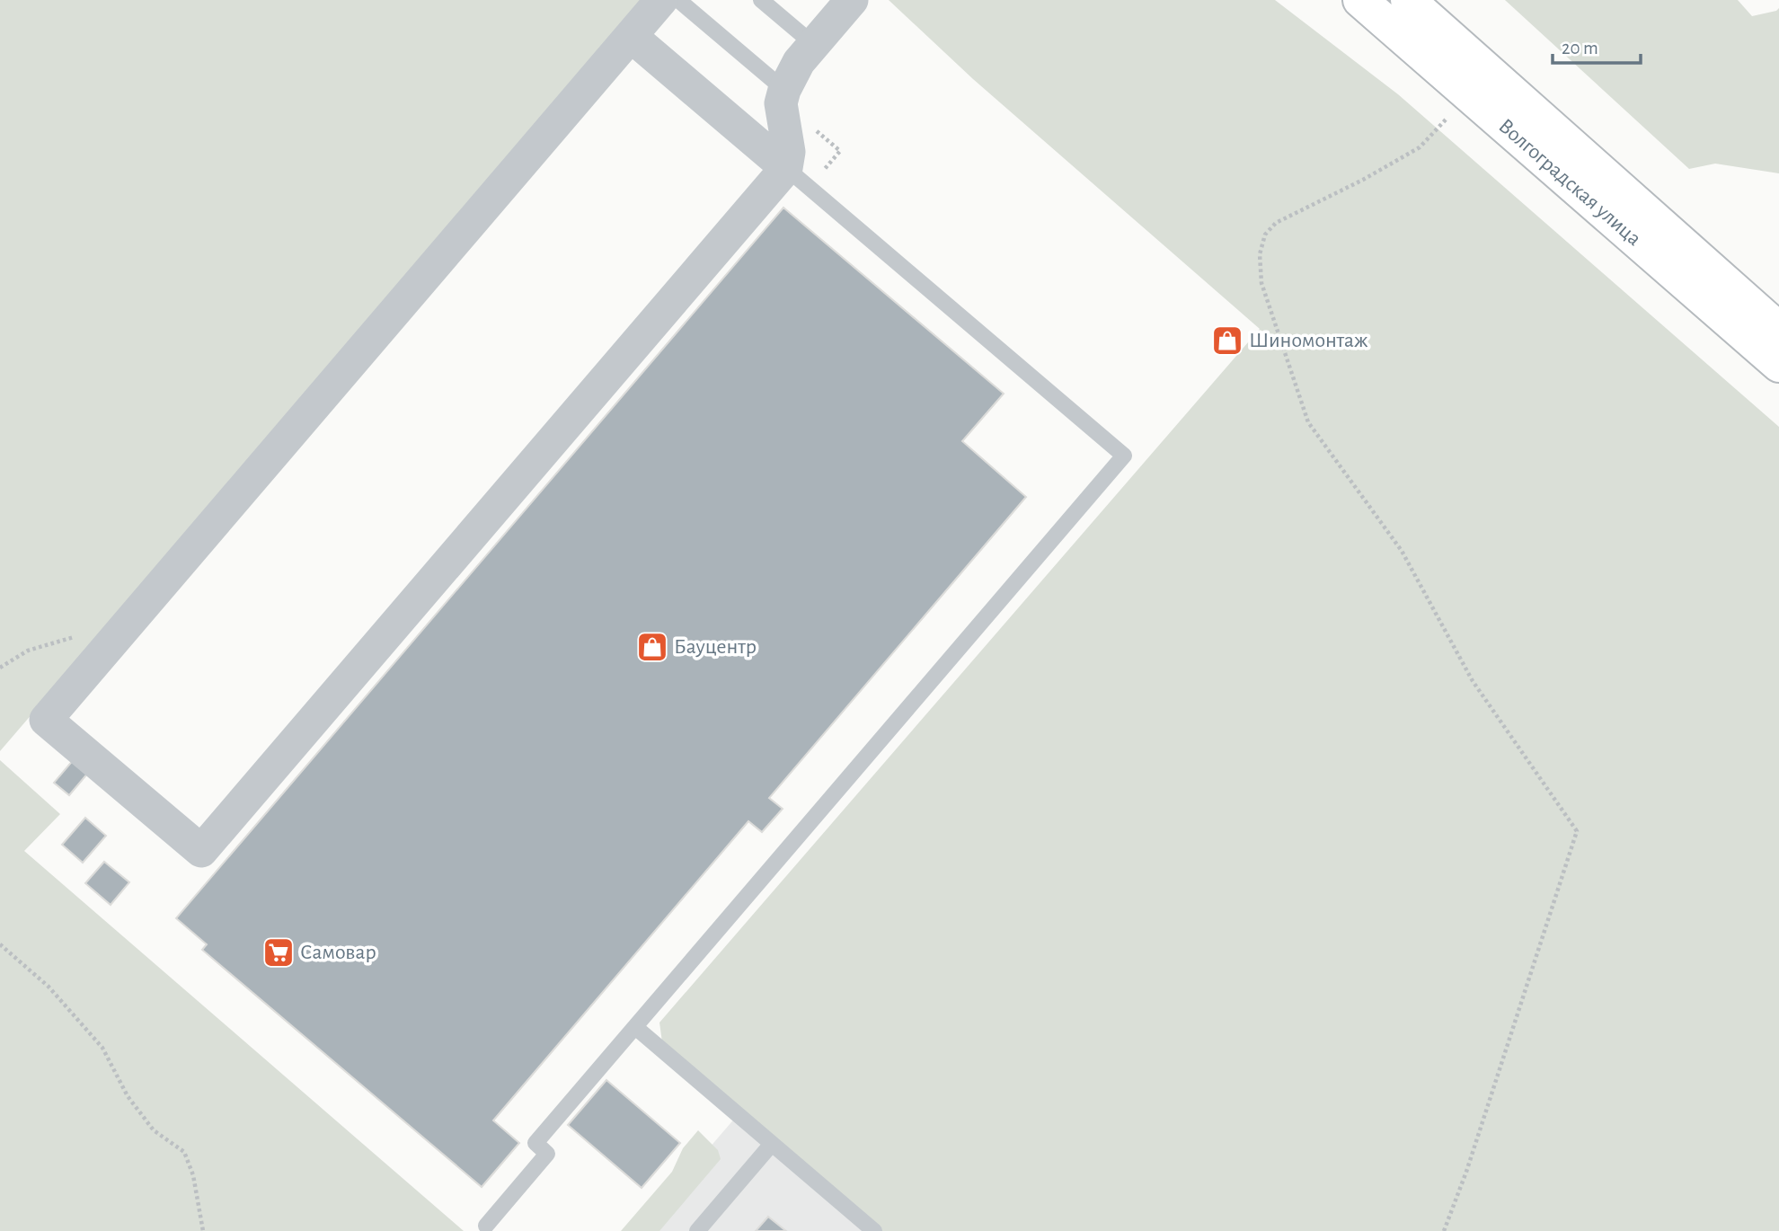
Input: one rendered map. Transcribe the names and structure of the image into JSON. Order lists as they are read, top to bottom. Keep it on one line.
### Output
{"streets":{"main road":["Волгоградская улица"]},"places":{"shop":["Шиномонтаж","Бауцентр"],"supermarket":["Самовар"]},"scale_bar":"20 m"}
